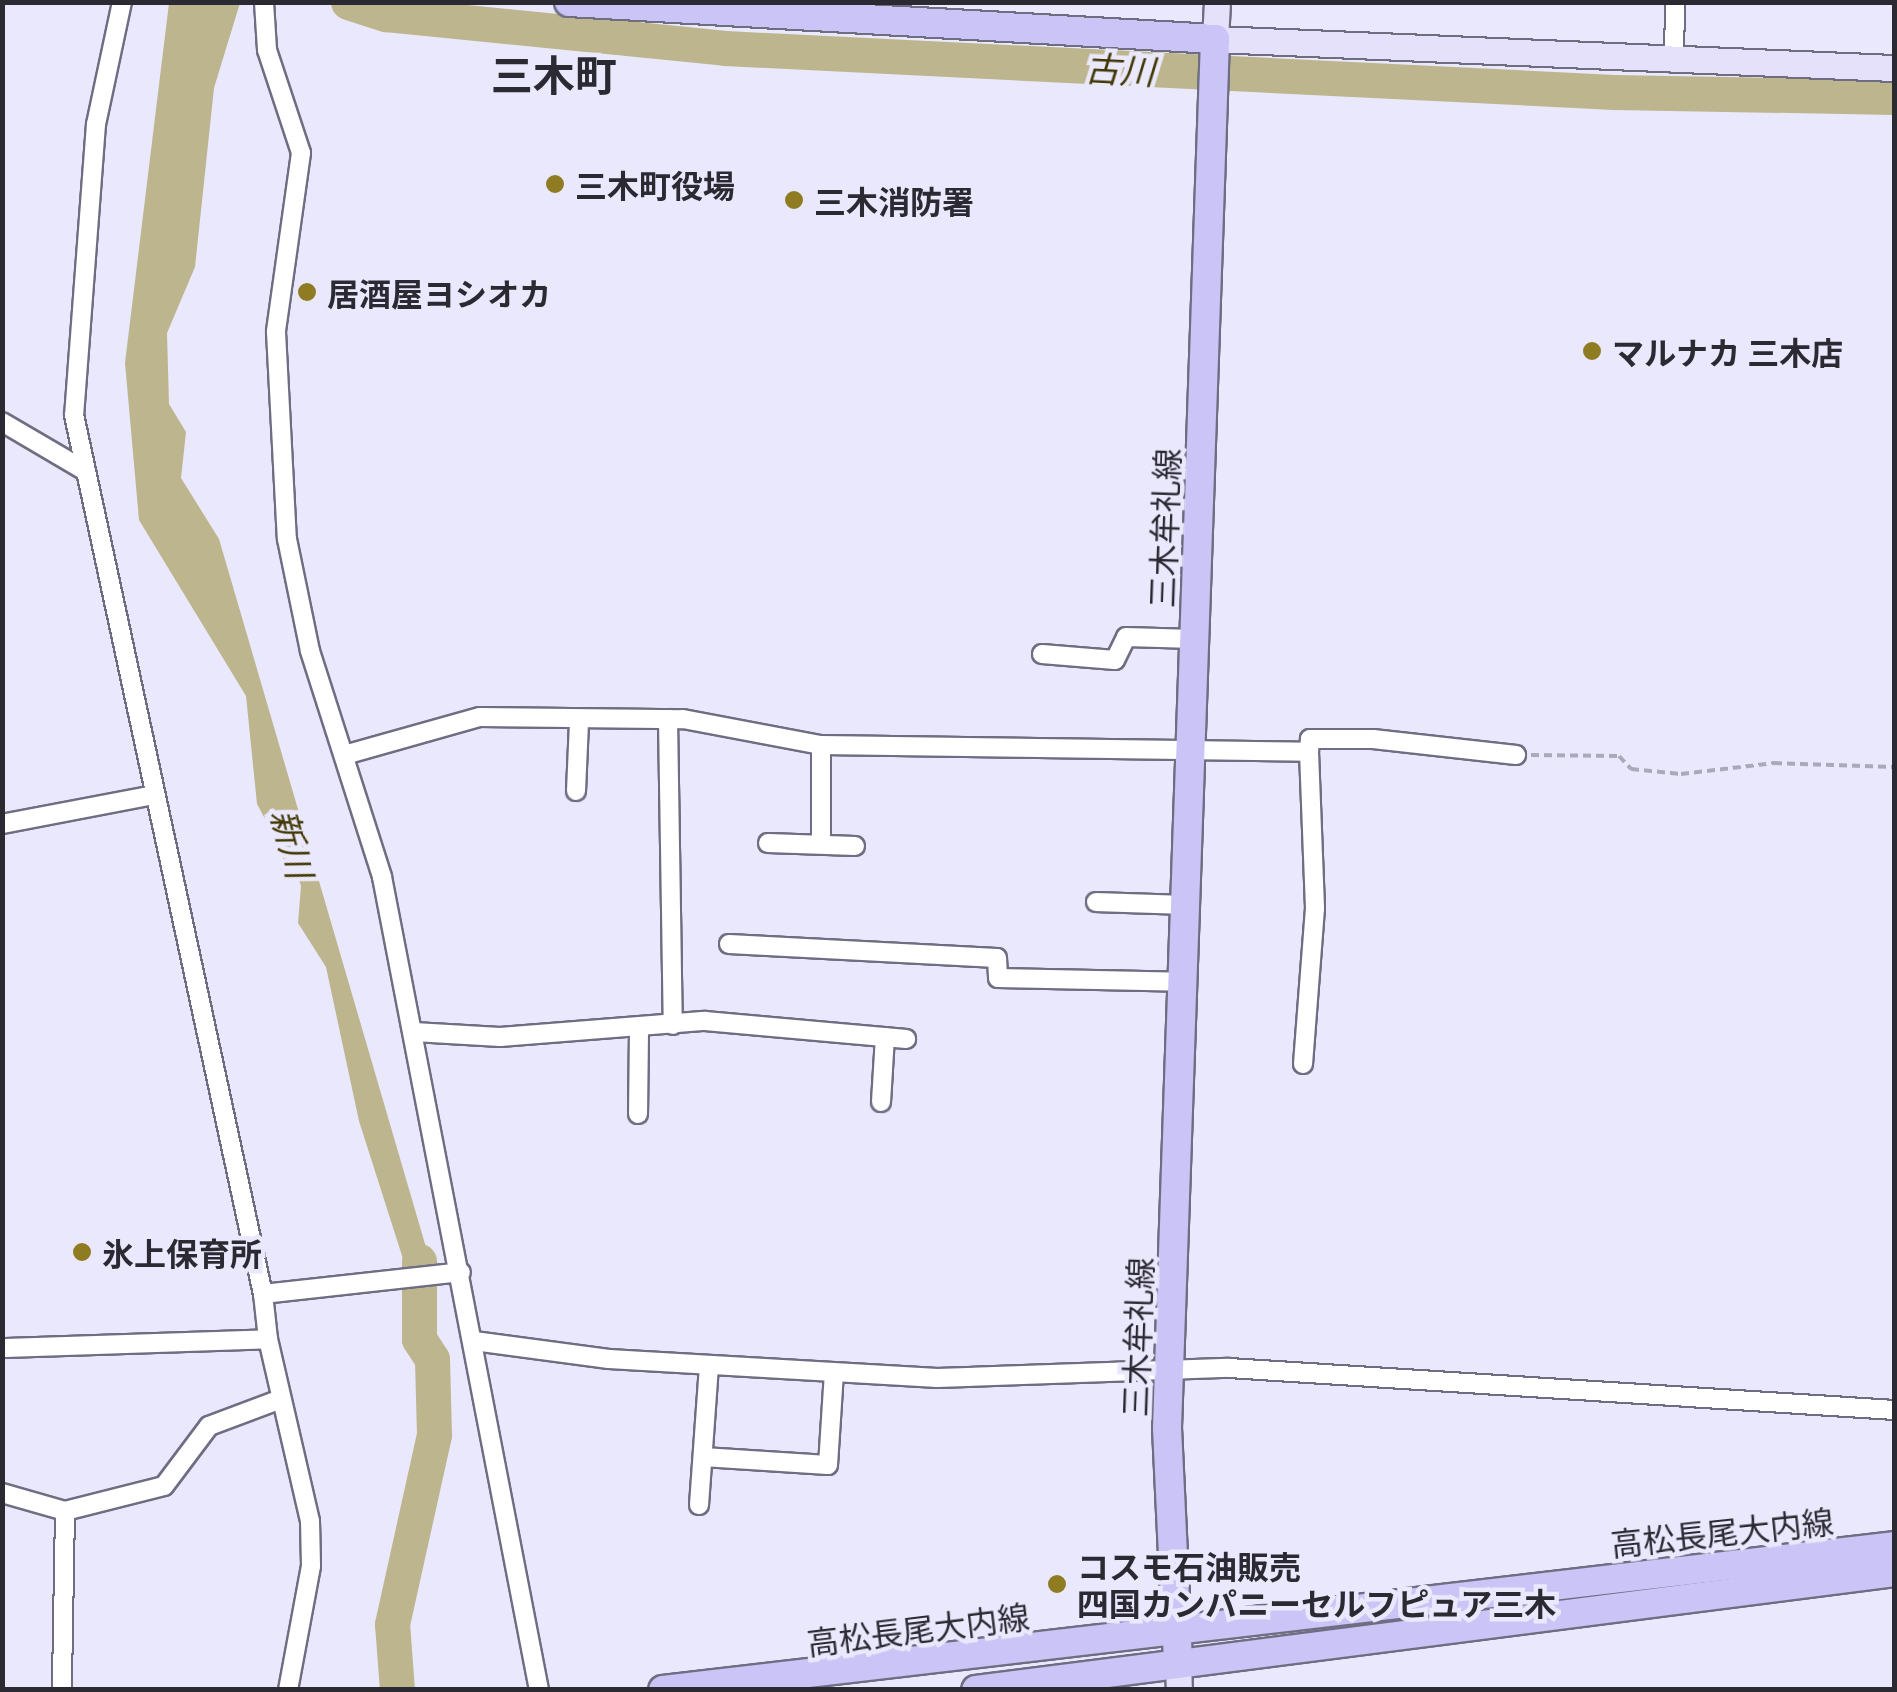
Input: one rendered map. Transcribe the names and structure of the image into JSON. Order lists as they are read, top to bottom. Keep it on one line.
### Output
{"streets":{"main road":["三木牟礼線","高松長尾大内線"]},"crossings":[["三木牟礼線","高松長尾大内線"]],"districts":["三木町"],"water":["古川","新川"],"places":["三木町役場","三木消防署","居酒屋ヨシオカ","マルナカ 三木店","氷上保育所","コスモ石油販売 四国カンパニーセルフピュア三木"]}
